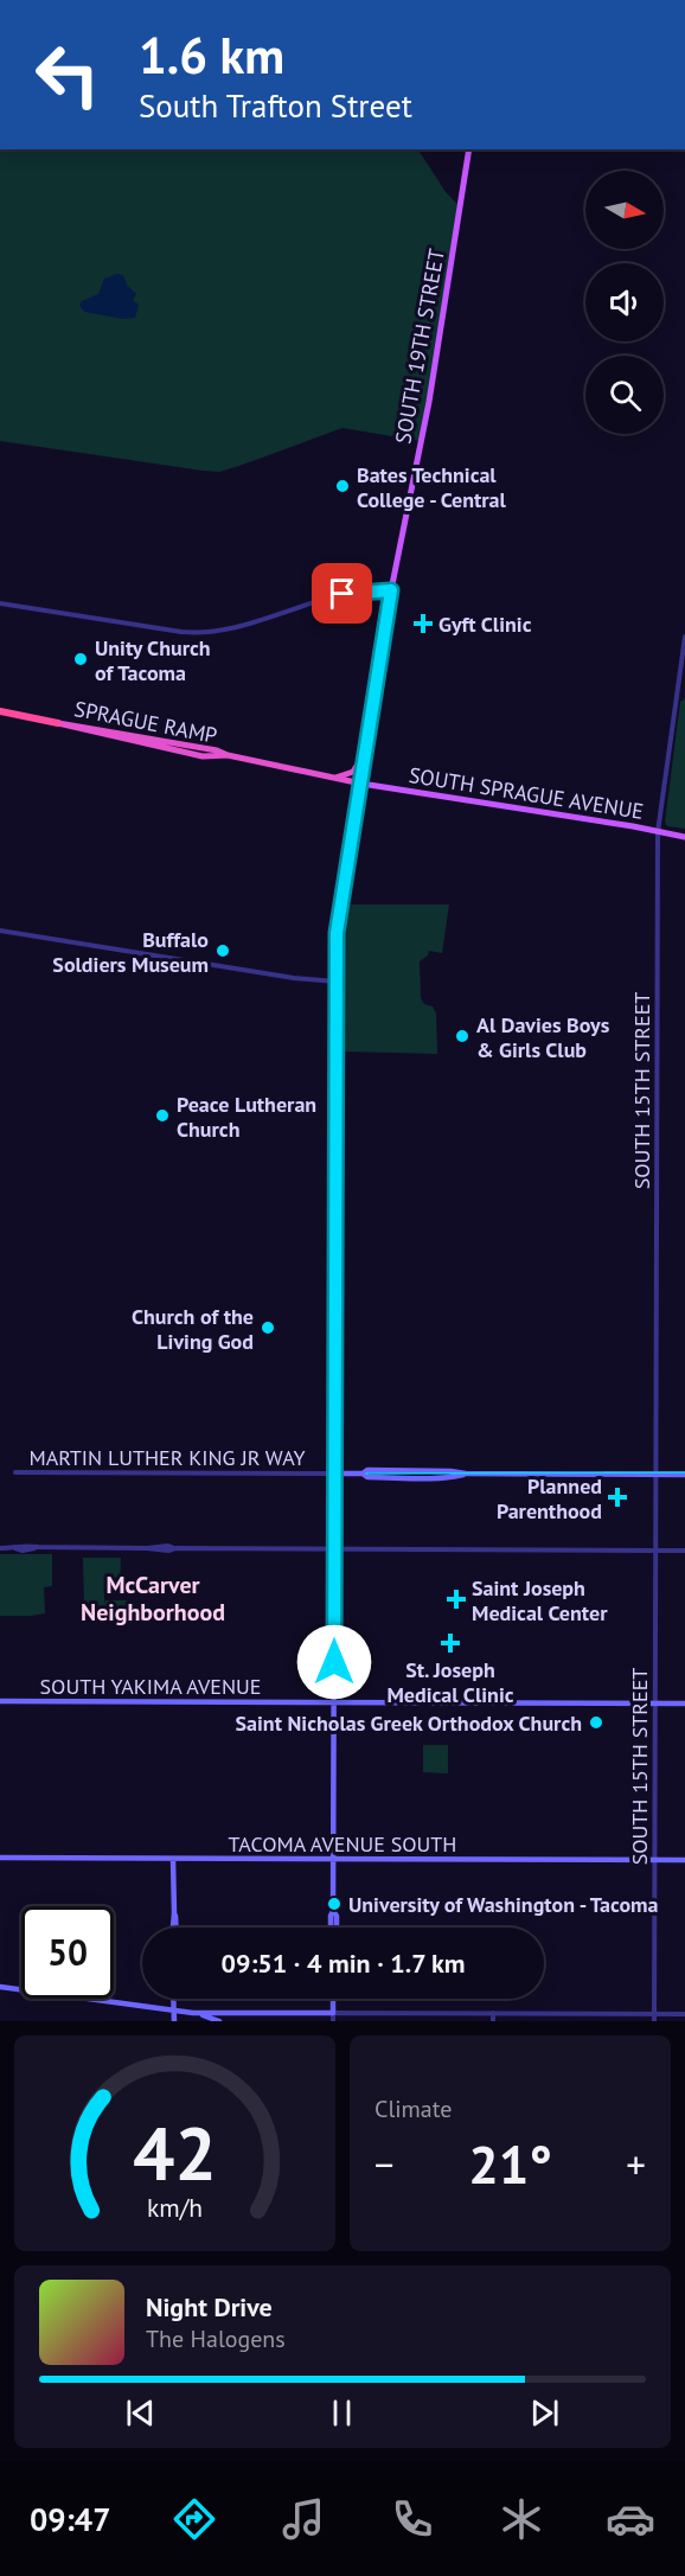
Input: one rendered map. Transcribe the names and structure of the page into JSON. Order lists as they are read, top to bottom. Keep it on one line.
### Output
{"streets":{"highway":["SPRAGUE RAMP"],"main road":["SOUTH 19TH STREET","SOUTH SPRAGUE AVENUE","MARTIN LUTHER KING JR WAY","SOUTH YAKIMA AVENUE","TACOMA AVENUE SOUTH"],"street":["SOUTH 15TH STREET"]},"crossings":[["SOUTH 19TH STREET","SPRAGUE RAMP"],["SOUTH 19TH STREET","SOUTH SPRAGUE AVENUE"],["SOUTH 19TH STREET","MARTIN LUTHER KING JR WAY"],["SOUTH 19TH STREET","SOUTH YAKIMA AVENUE"],["SOUTH 19TH STREET","TACOMA AVENUE SOUTH"],["SPRAGUE RAMP","SOUTH SPRAGUE AVENUE"],["SOUTH SPRAGUE AVENUE","SOUTH 15TH STREET"],["SOUTH 15TH STREET","MARTIN LUTHER KING JR WAY"],["SOUTH 15TH STREET","SOUTH YAKIMA AVENUE"],["SOUTH 15TH STREET","TACOMA AVENUE SOUTH"]],"districts":["McCarver Neighborhood"],"places":{"other":["Bates Technical College - Central","Unity Church of Tacoma","Buffalo Soldiers Museum","Al Davies Boys & Girls Club","Peace Lutheran Church","Church of the Living God","Saint Nicholas Greek Orthodox Church","University of Washington - Tacoma"],"health":["Gyft Clinic","Planned Parenthood","Saint Joseph Medical Center","St. Joseph Medical Clinic"]},"north":"right","page":{"turn":["1.6 km","South Trafton Street"],"limit":"50","trip":"09:51 · 4 min · 1.7 km","tile":"Climate","heat":["−","21°","+"],"song":["Night Drive","The Halogens"],"tabs":"09:47","gauge":["42","km/h"]}}
